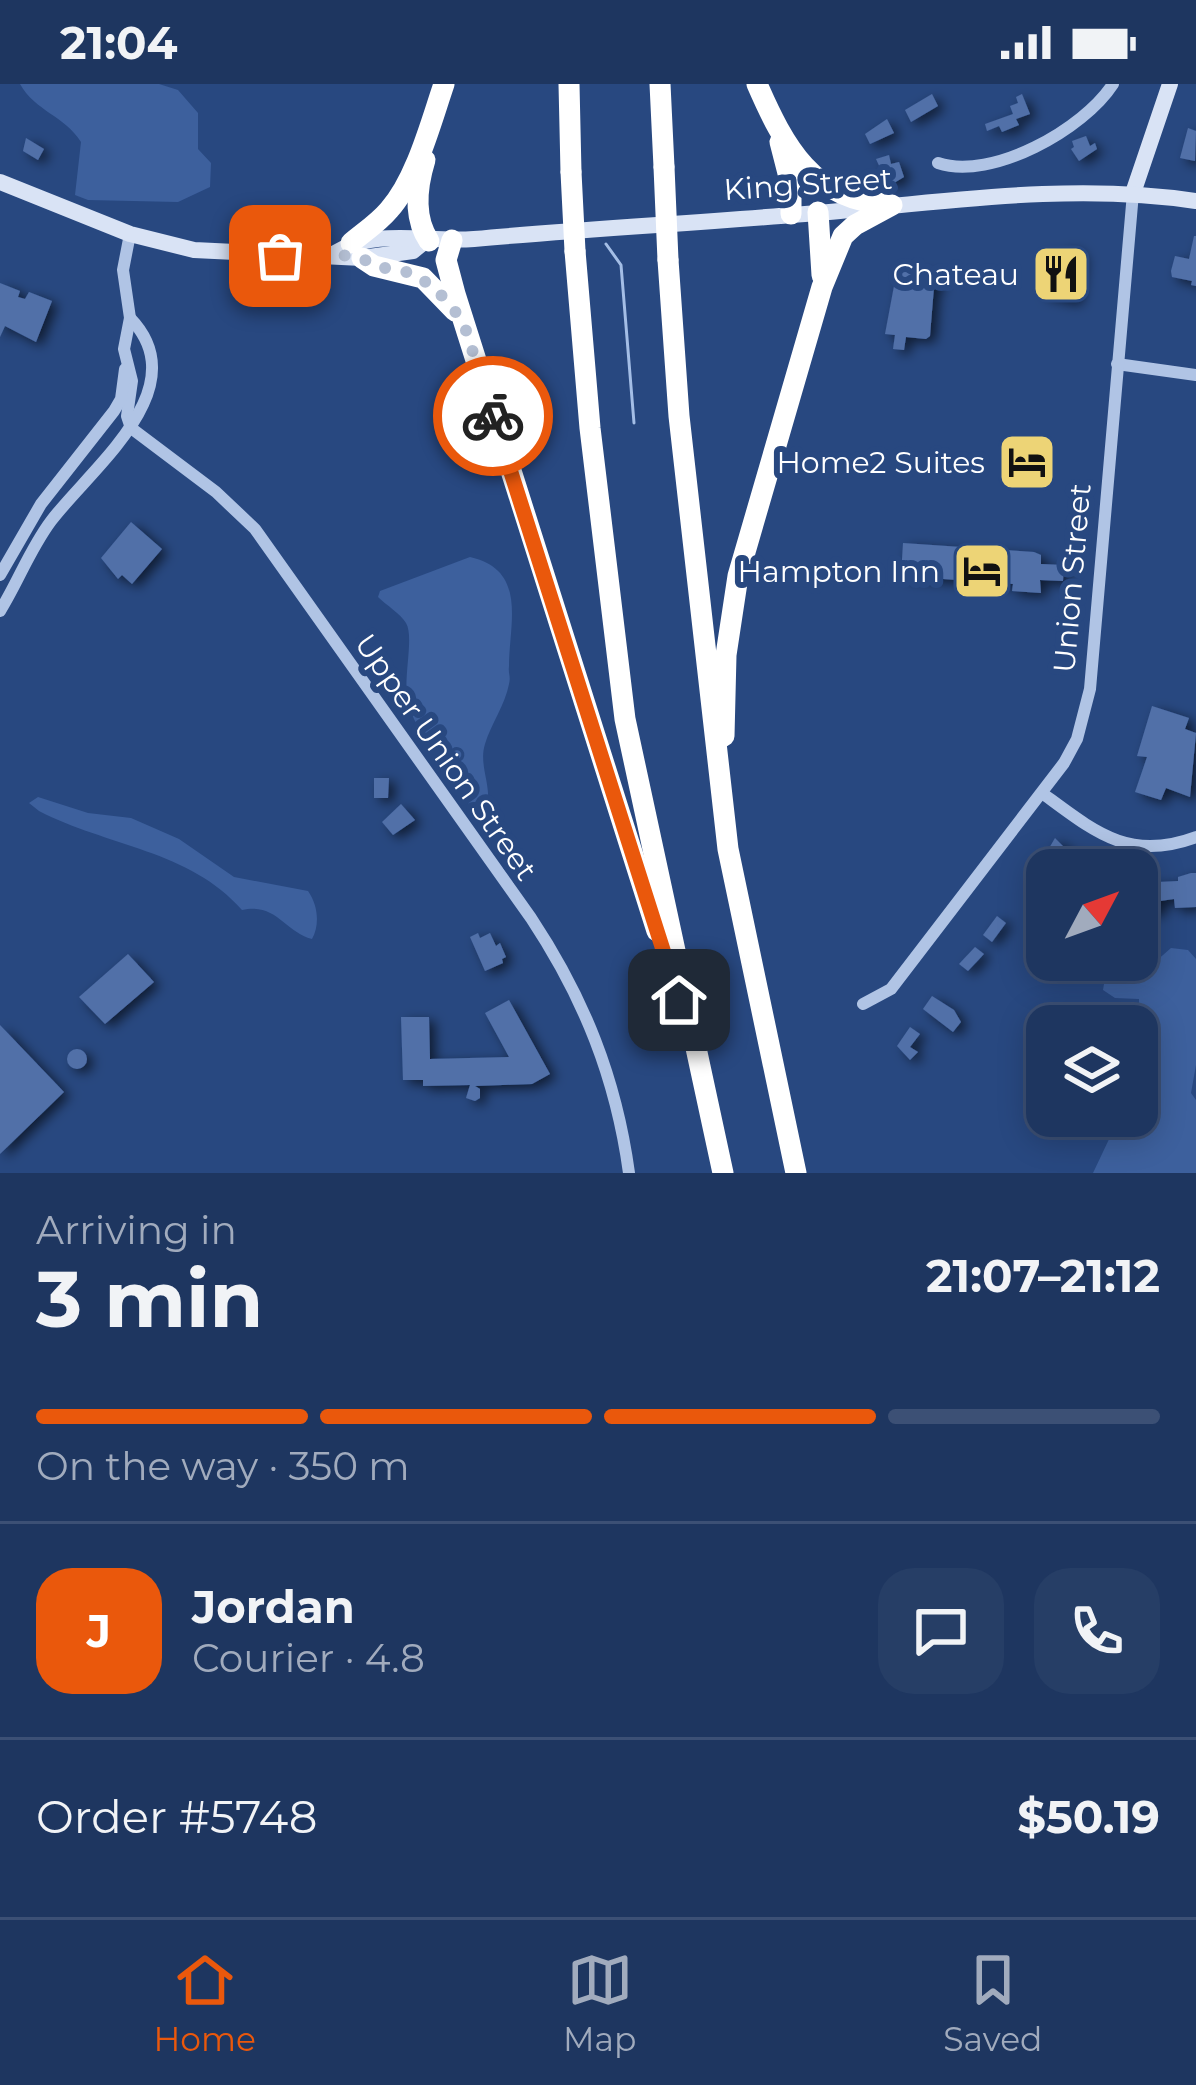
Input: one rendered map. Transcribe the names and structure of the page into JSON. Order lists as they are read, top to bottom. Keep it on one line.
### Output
{"streets":{"main road":["King Street","Union Street"],"street":["Upper Union Street"]},"crossings":[["King Street","Union Street"]],"places":{"restaurant":["Chateau"],"hotel":["Home2 Suites","Hampton Inn"]},"north":"top right","page":{"status":"21:04","heading":["3 min","Arriving in","21:07–21:12"],"panel":["Jordan","Courier · 4.8","Order #5748","$50.19"],"bar":"On the way · 350 m","round":"J","tabs":["Home","Map","Saved"]}}
